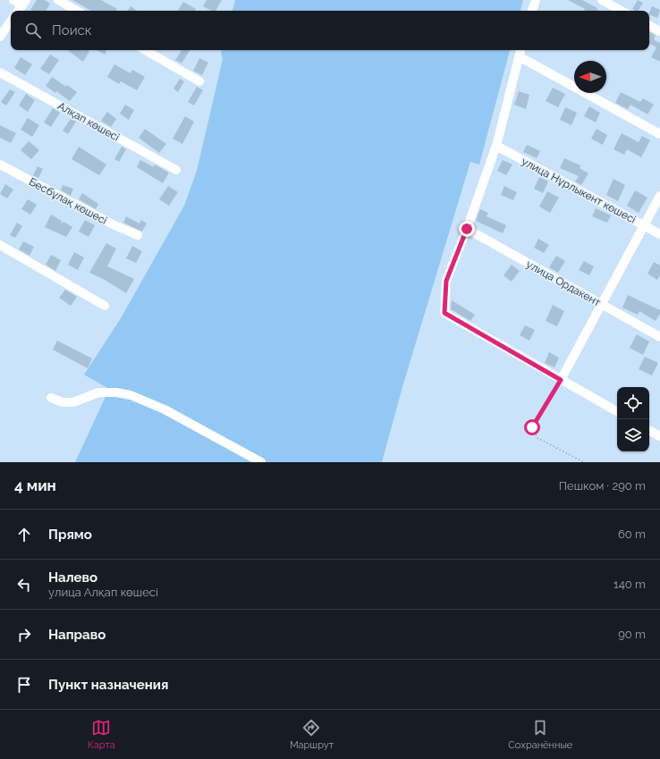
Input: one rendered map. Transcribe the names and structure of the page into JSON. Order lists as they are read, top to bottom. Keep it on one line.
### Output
{"streets":{"street":["Алқап көшесі","улица Нұрлыкент көшесі","Бесбұлақ көшесі","улица Ордакент"]},"north":"left","page":{"search":"Поиск","heading":["4 мин","Пешком · 290 m"],"list":[["Прямо","60 m"],["Налево","улица Алқап көшесі","140 m"],["Направо","90 m"],"Пункт назначения"],"nav":["Карта","Маршрут","Сохранённые"]}}
